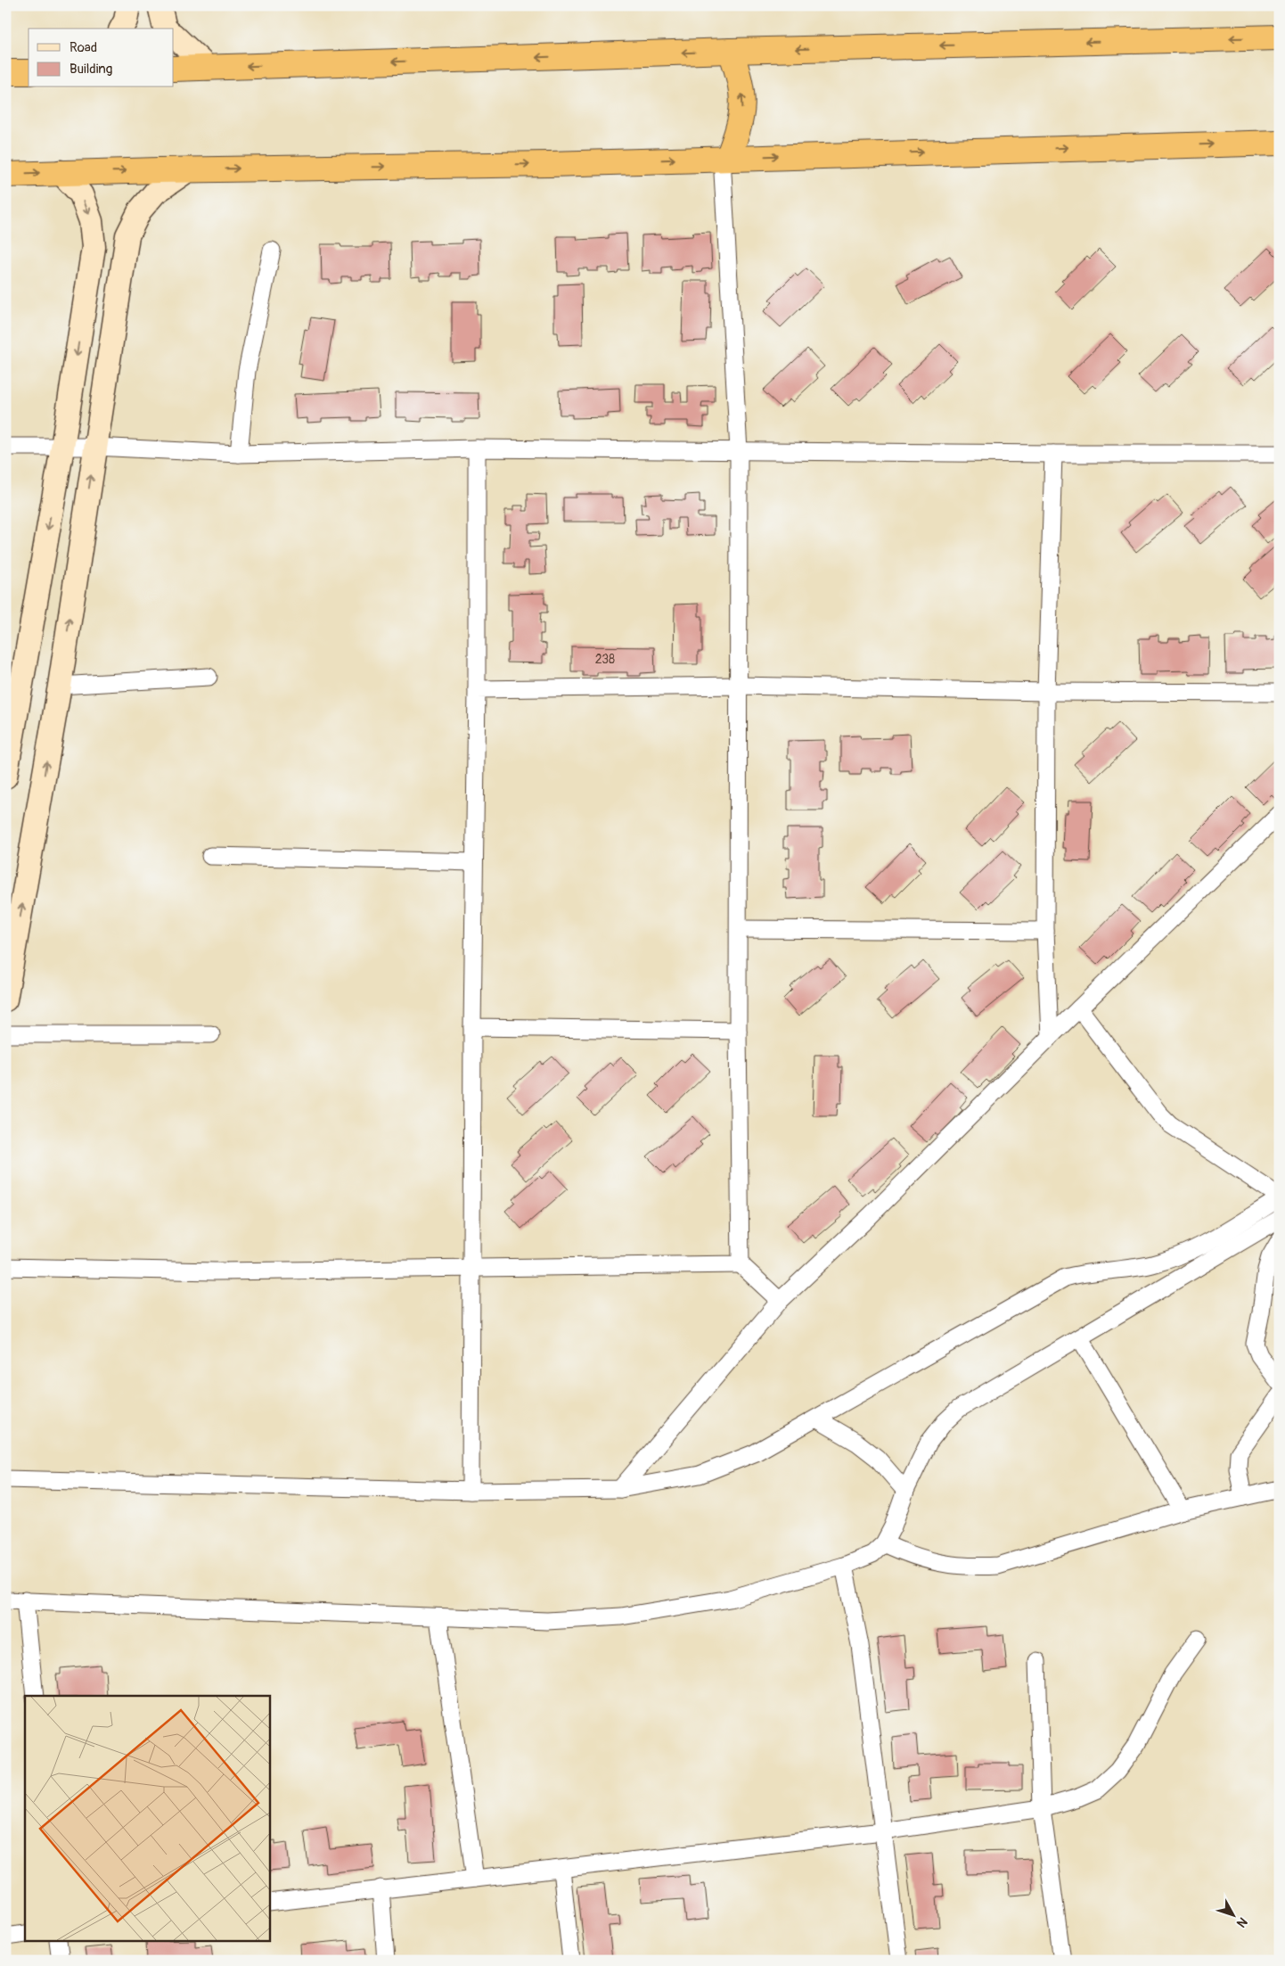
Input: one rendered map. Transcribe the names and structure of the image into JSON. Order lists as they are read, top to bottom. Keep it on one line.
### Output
{"house_numbers":["238"],"legend":["Road","Building"],"north":"bottom right"}
